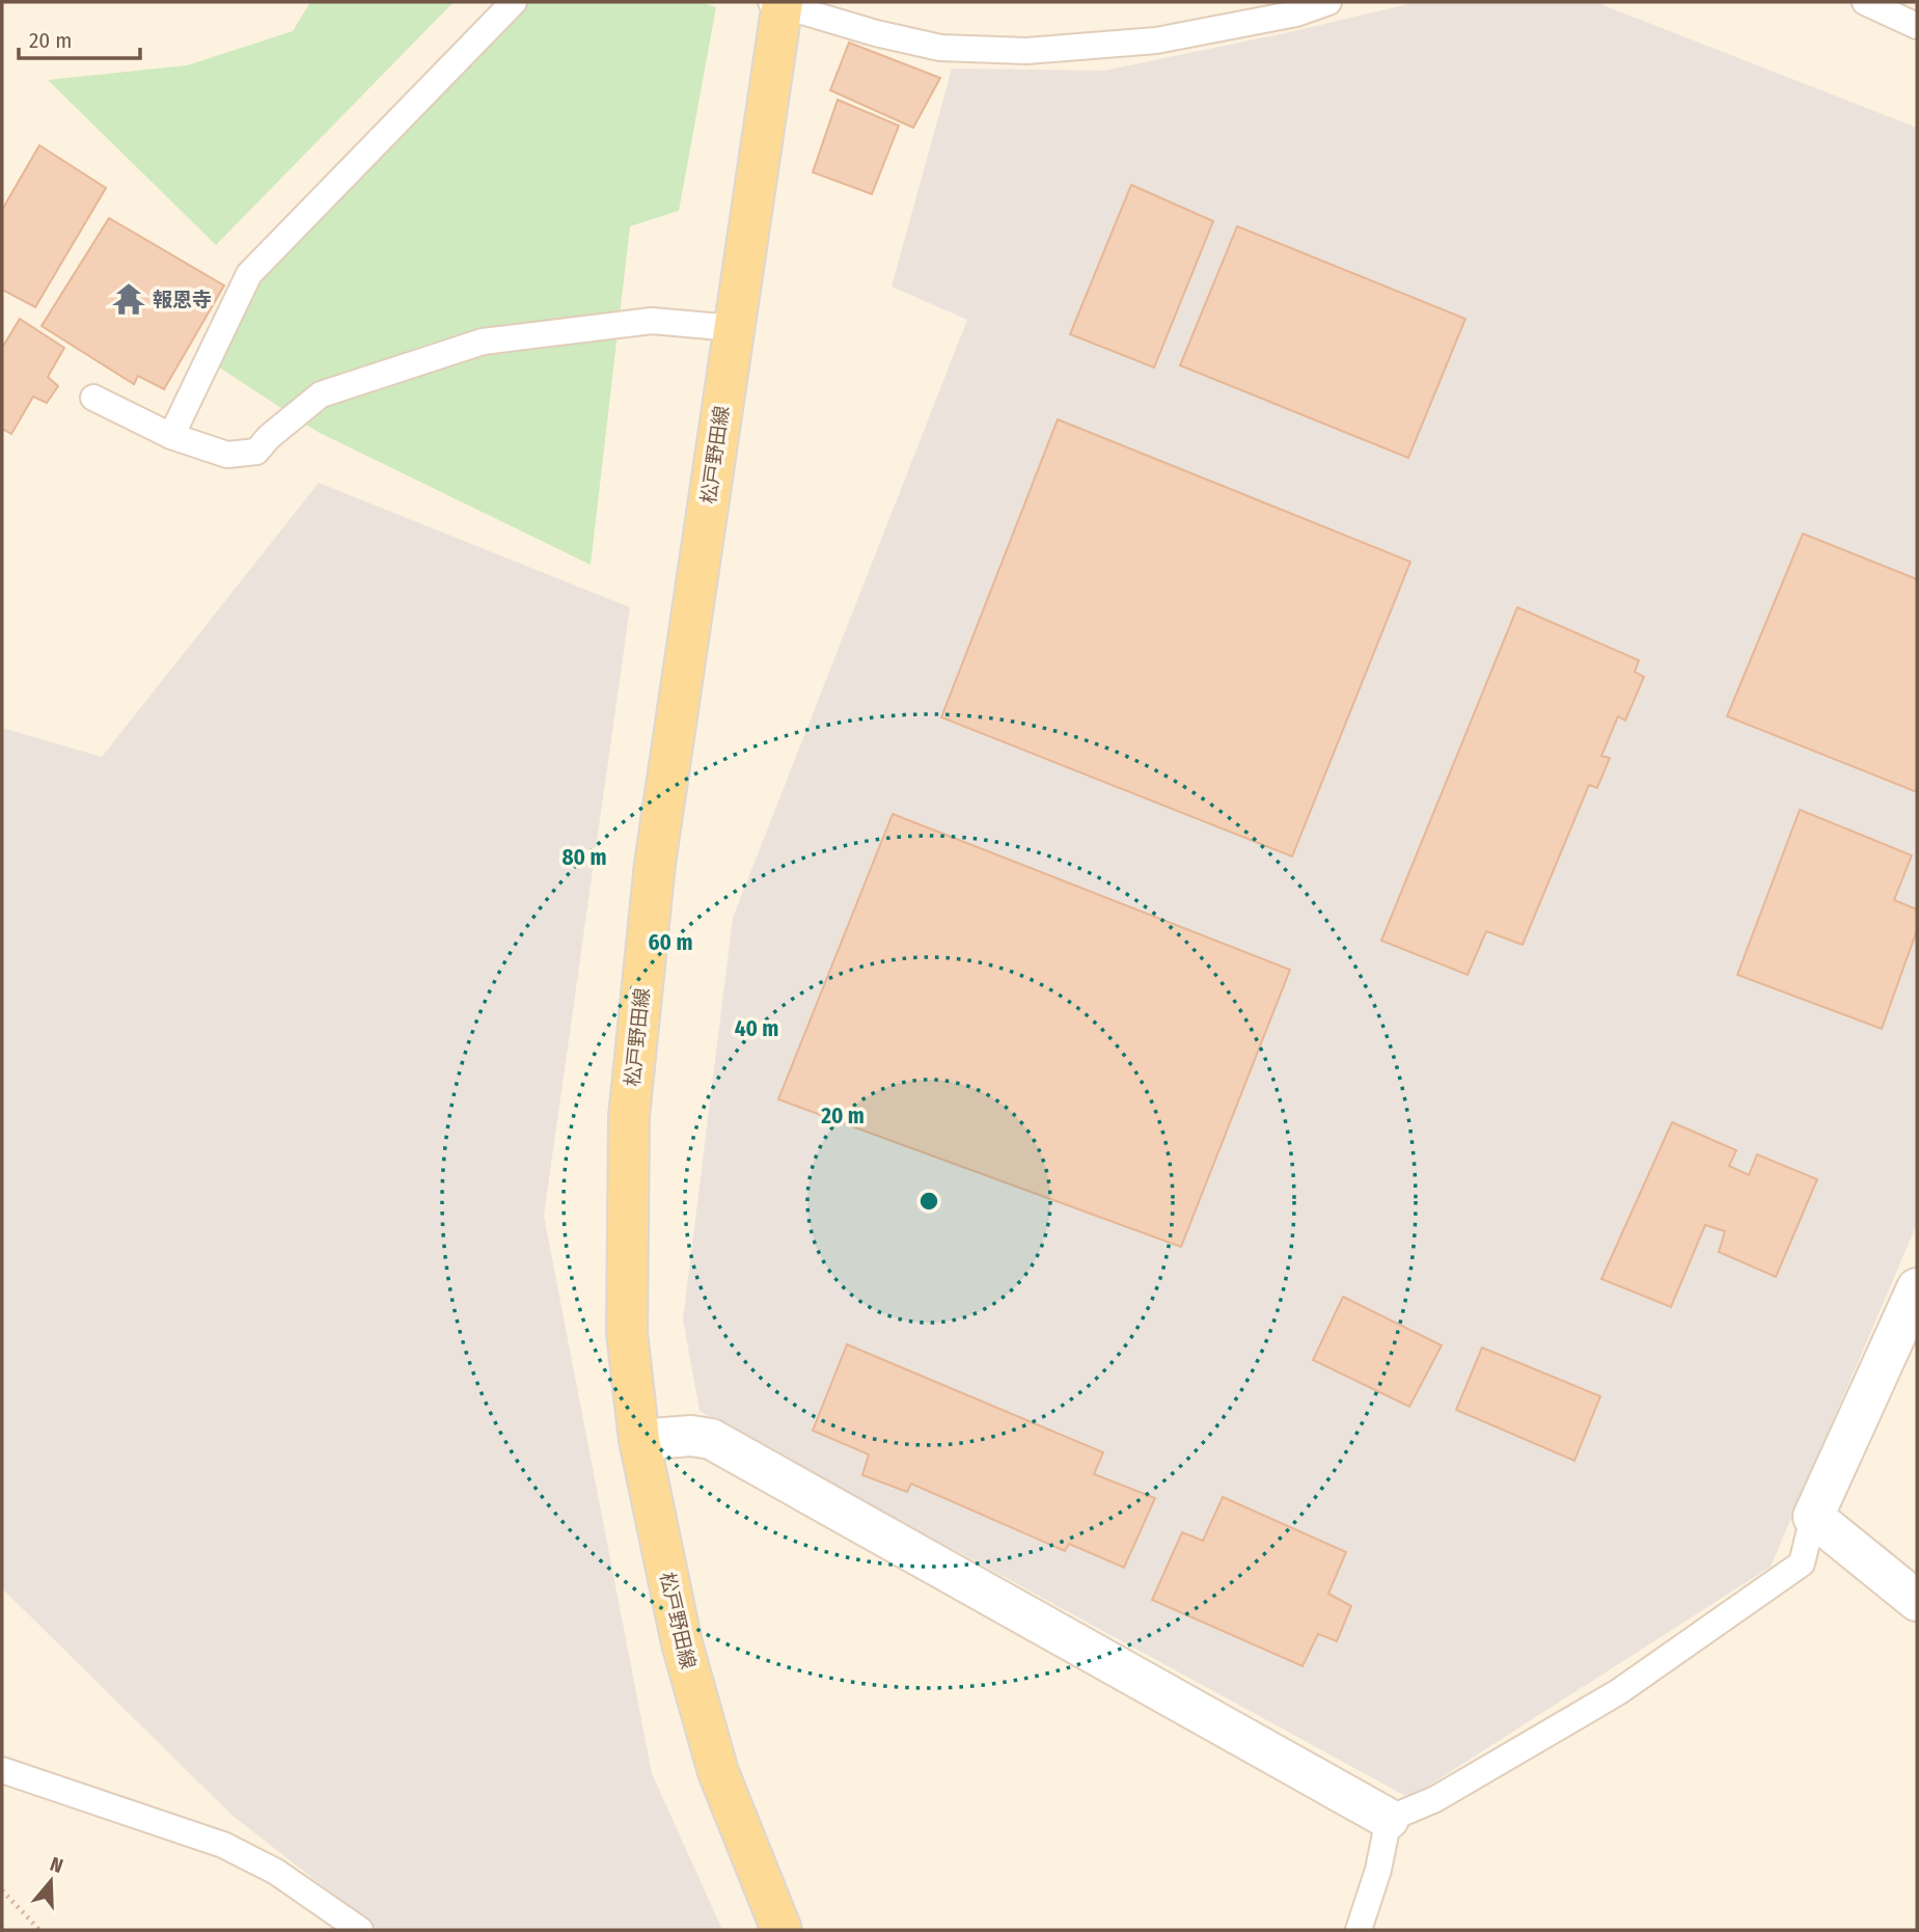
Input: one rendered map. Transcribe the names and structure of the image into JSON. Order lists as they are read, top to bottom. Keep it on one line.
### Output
{"streets":{"main road":["松戸野田線"]},"places":{"temple":["報恩寺"]},"scale_bar":"20 m","north":"top","rings":["80 m","60 m","40 m","20 m"]}
